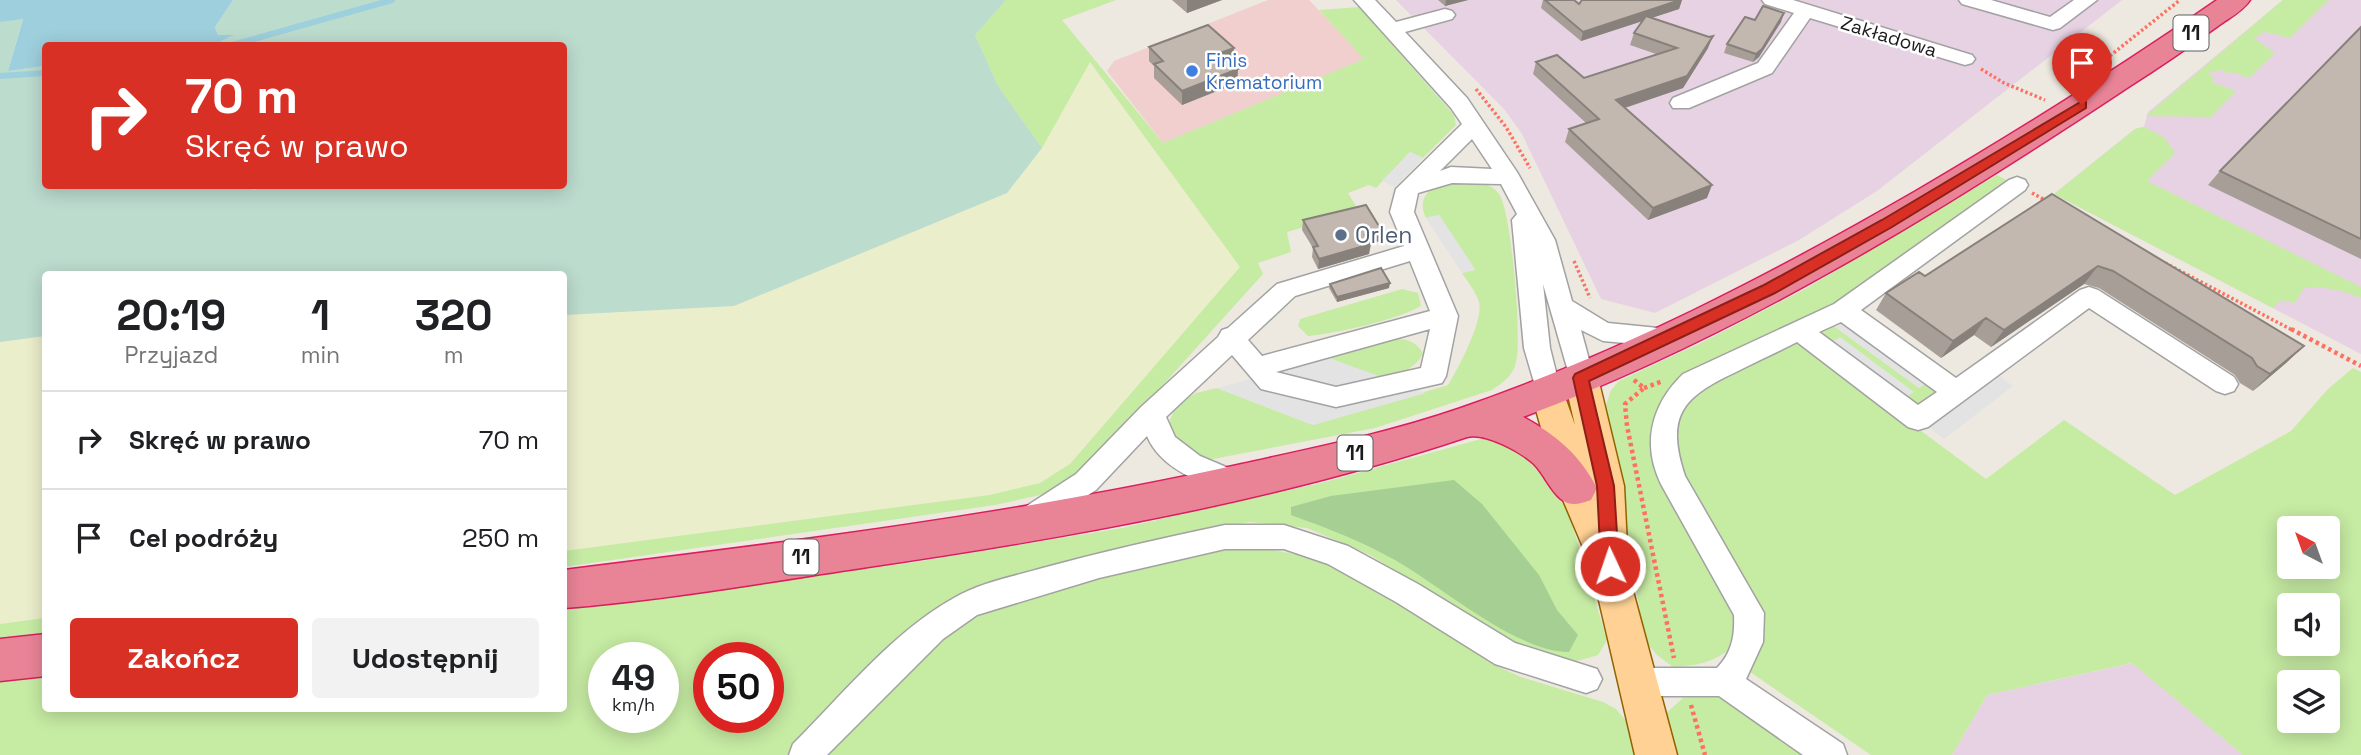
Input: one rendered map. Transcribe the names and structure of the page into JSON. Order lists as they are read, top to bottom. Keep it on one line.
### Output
{"streets":{"highway":["11"],"street":["Zakładowa"]},"places":["Finis Krematorium","Orlen"],"north":"top left","page":{"turn":["70 m","Skręć w prawo"],"eta":["20:19","Przyjazd","1","min","320","m"],"list":[{"name":"Skręć w prawo","value":"70 m"},{"name":"Cel podróży","value":"250 m"}],"buttons":["Zakończ","Udostępnij"],"speed":"49 km/h","limit":"50"}}
